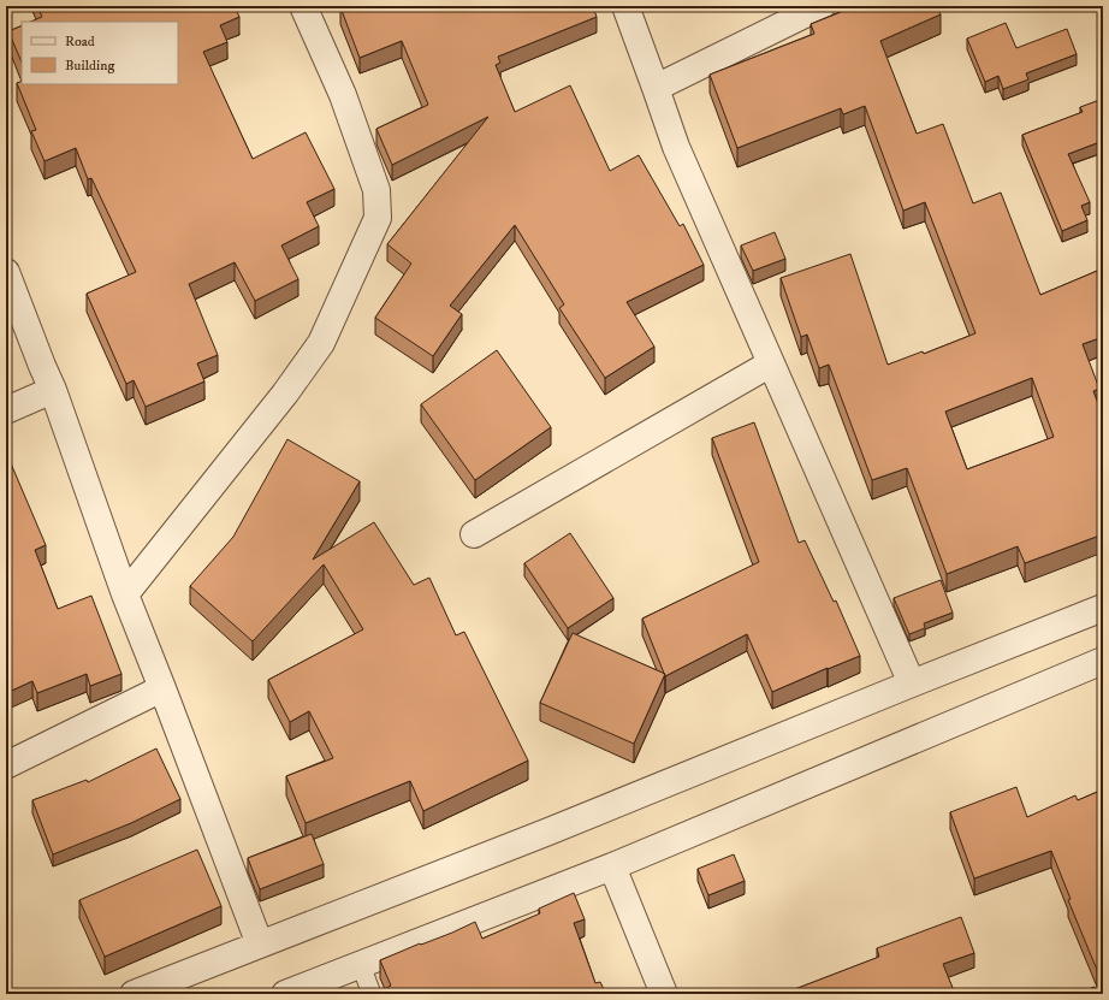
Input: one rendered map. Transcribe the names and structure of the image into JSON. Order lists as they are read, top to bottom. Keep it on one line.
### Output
{"legend":["Road","Building"]}
